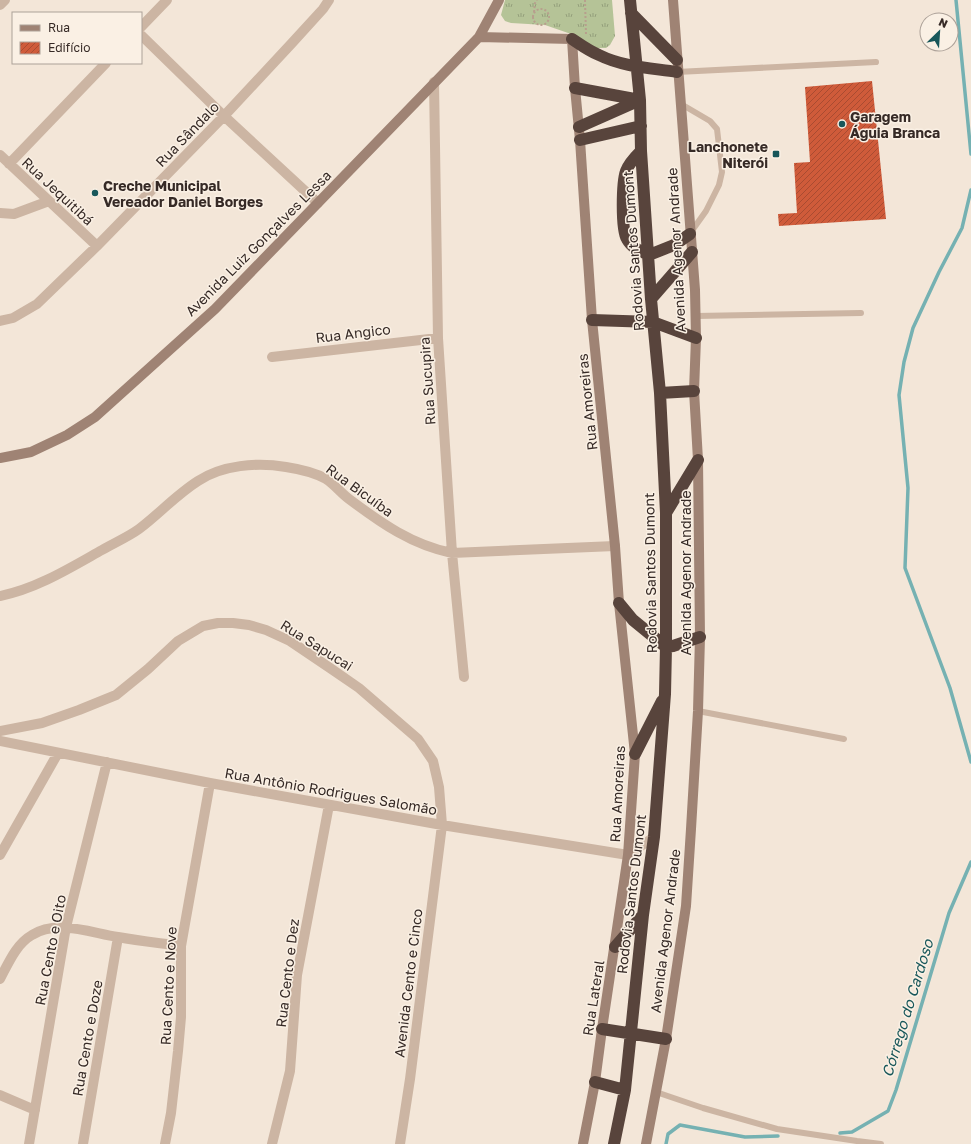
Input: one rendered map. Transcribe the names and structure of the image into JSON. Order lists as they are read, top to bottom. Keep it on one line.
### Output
{"streets":{"highway":["Rodovia Santos Dumont"],"street":["Rua Sândalo","Rua Jequitibá","Avenida Luiz Gonçalves Lessa","Avenida Agenor Andrade","Rua Angico","Rua Sucupira","Rua Amoreiras","Rua Bicuíba","Rua Sapucai","Rua Antônio Rodrigues Salomão","Rua Cento e Oito","Rua Cento e Dez","Avenida Cento e Cinco","Rua Cento e Nove","Rua Lateral","Rua Cento e Doze"]},"crossings":[["Rua Sândalo","Rua Jequitibá"],["Avenida Luiz Gonçalves Lessa","Rua Sucupira"],["Rua Angico","Rua Sucupira"],["Rua Sucupira","Rua Bicuíba"],["Rua Amoreiras","Rua Bicuíba"],["Rua Amoreiras","Rua Antônio Rodrigues Salomão"],["Rua Amoreiras","Rua Lateral"],["Rua Sapucai","Rua Antônio Rodrigues Salomão"],["Rua Sapucai","Avenida Cento e Cinco"],["Rua Antônio Rodrigues Salomão","Rua Cento e Oito"],["Rua Antônio Rodrigues Salomão","Rua Cento e Dez"],["Rua Antônio Rodrigues Salomão","Avenida Cento e Cinco"],["Rua Antônio Rodrigues Salomão","Rua Cento e Nove"],["Rua Antônio Rodrigues Salomão","Rua Lateral"]],"water":["Córrego do Cardoso"],"places":{"other":["Garagem Águia Branca","Creche Municipal Vereador Daniel Borges"],"transit":["Lanchonete Niterói"]},"legend":["Rua","Edifício"],"north":"top right"}
